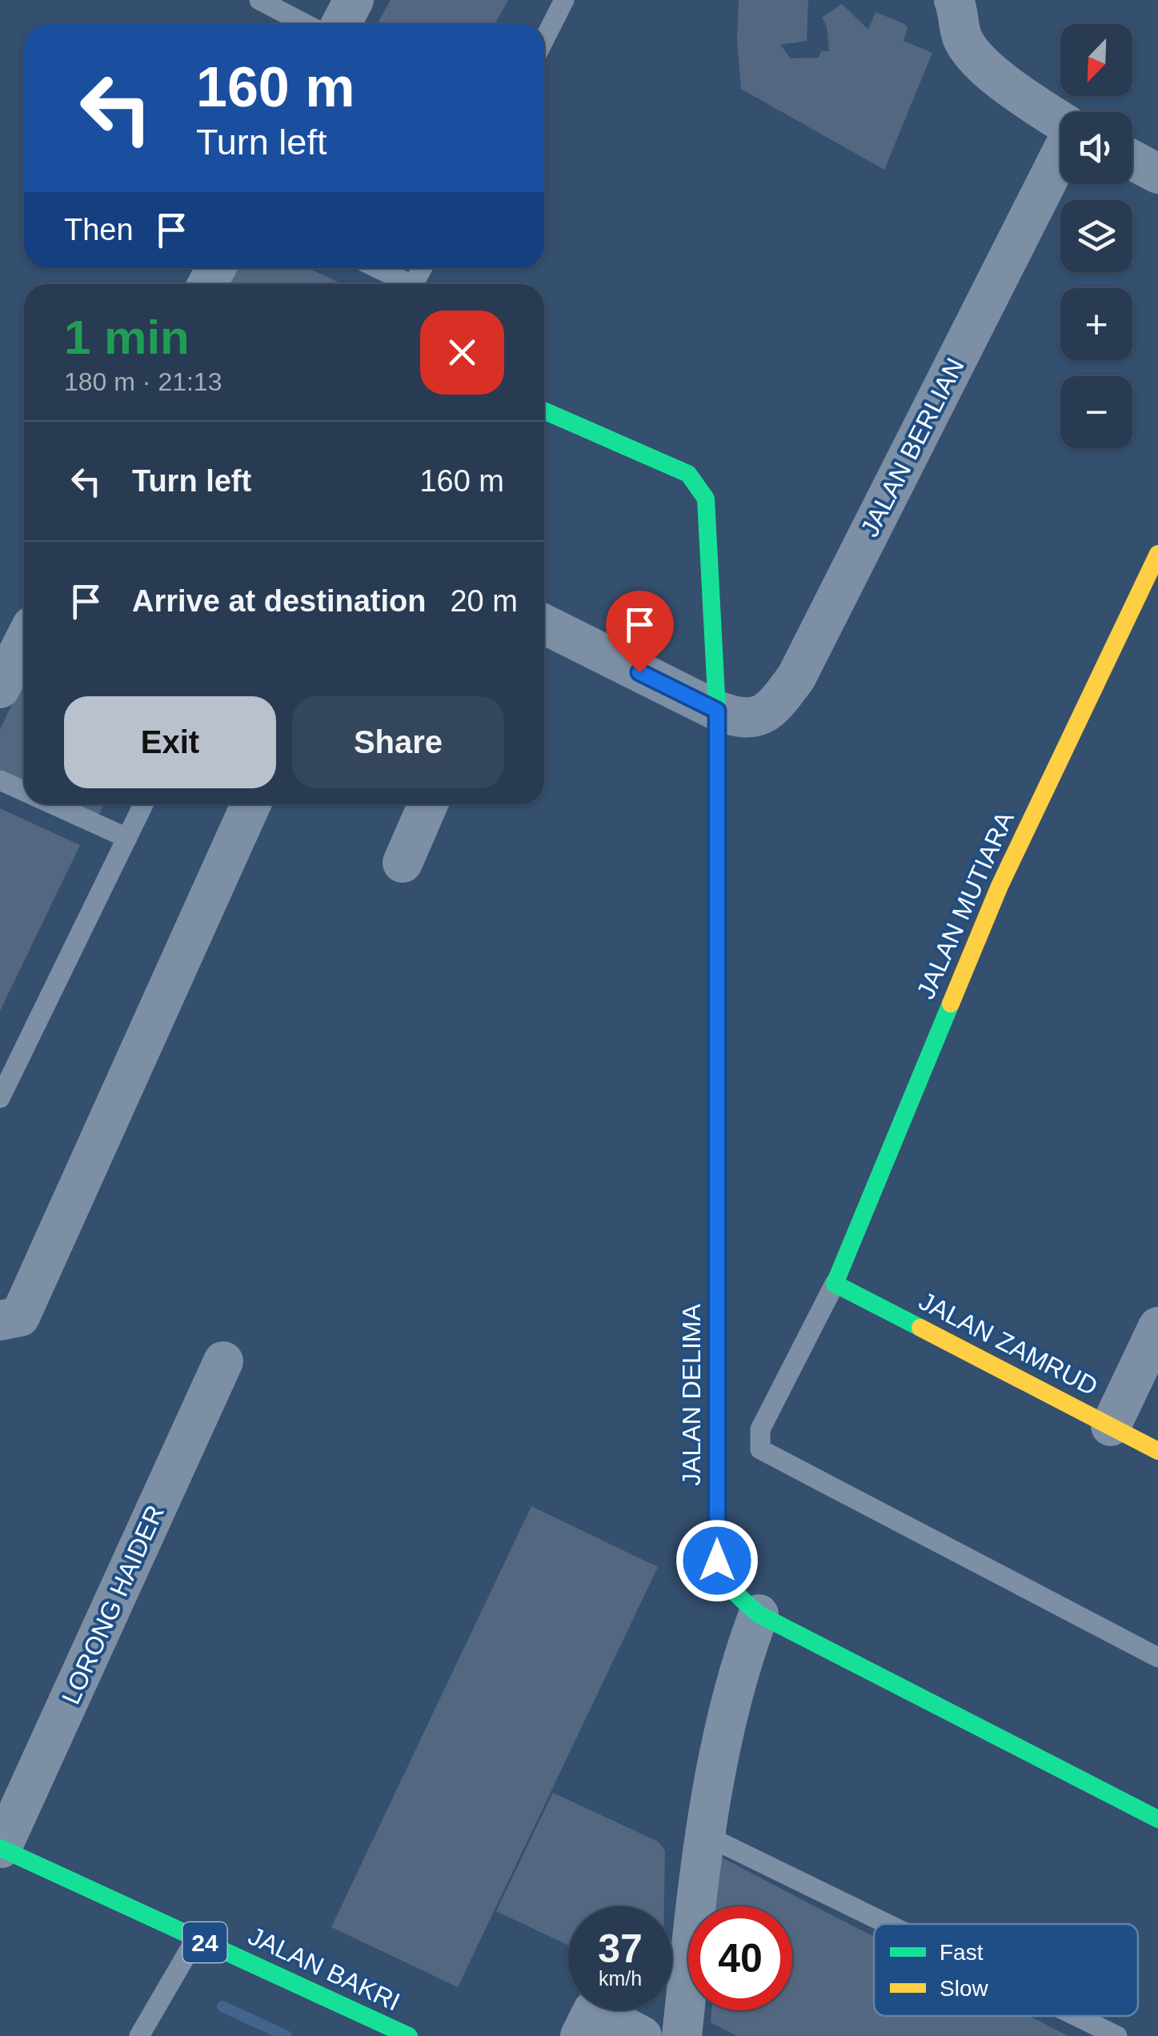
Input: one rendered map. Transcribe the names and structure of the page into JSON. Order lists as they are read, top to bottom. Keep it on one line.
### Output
{"streets":{"street":["JALAN BERLIAN","JALAN MUTIARA","JALAN ZAMRUD","JALAN DELIMA","LORONG HAIDER","24","JALAN BAKRI"]},"crossings":[["JALAN BERLIAN","JALAN DELIMA"],["JALAN MUTIARA","JALAN ZAMRUD"],["LORONG HAIDER","JALAN BAKRI"]],"legend":["Fast","Slow"],"north":"bottom left","page":{"map_buttons":["+","−"],"turn":["160 m","Turn left"],"then":"Then","heading":["1 min","180 m · 21:13"],"list":[{"name":"Turn left","value":"160 m"},{"name":"Arrive at destination","value":"20 m"}],"buttons":["Exit","Share"],"speed":"37 km/h","limit":"40"}}
